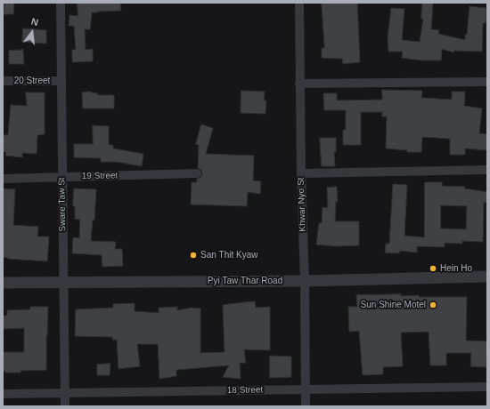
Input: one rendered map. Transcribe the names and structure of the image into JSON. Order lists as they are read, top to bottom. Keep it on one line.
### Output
{"streets":{"street":["20 Street","19 Street","Sware Taw St","Khwar Nyo St","Pyi Taw Thar Road","18 Street"]},"crossings":[["20 Street","Sware Taw St"],["19 Street","Sware Taw St"],["Sware Taw St","Pyi Taw Thar Road"],["Sware Taw St","18 Street"],["Khwar Nyo St","Pyi Taw Thar Road"],["Khwar Nyo St","18 Street"]],"places":["San Thit Kyaw","Hein Ho","Sun Shine Motel"],"north":"top"}
